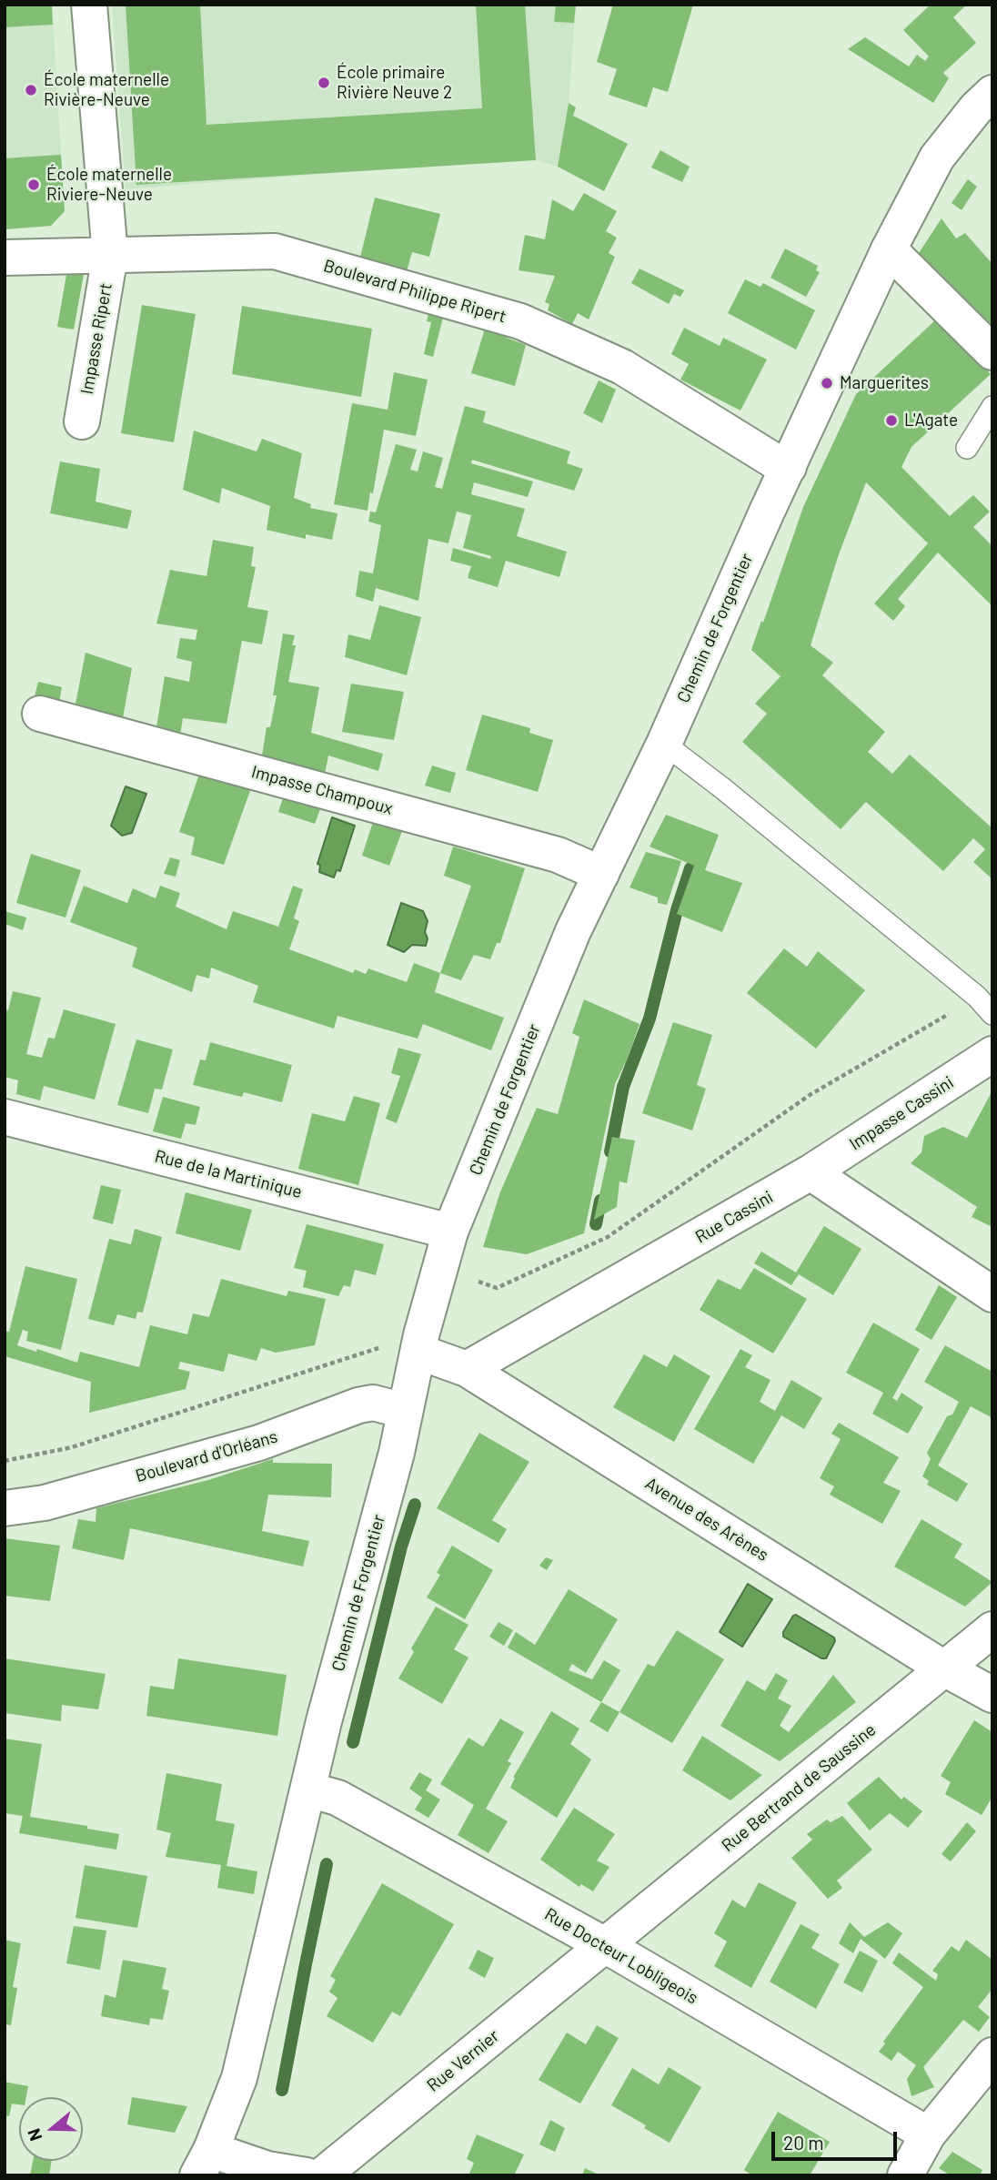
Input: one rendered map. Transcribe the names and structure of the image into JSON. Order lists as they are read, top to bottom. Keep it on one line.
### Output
{"streets":{"street":["Boulevard Philippe Ripert","Impasse Ripert","Chemin de Forgentier","Impasse Champoux","Impasse Cassini","Rue de la Martinique","Rue Cassini","Boulevard d'Orléans","Avenue des Arènes","Rue Bertrand de Saussine","Rue Docteur Lobligeois","Rue Vernier"]},"crossings":[["Boulevard Philippe Ripert","Impasse Ripert"],["Boulevard Philippe Ripert","Chemin de Forgentier"],["Chemin de Forgentier","Impasse Champoux"],["Chemin de Forgentier","Rue de la Martinique"],["Chemin de Forgentier","Boulevard d'Orléans"],["Chemin de Forgentier","Avenue des Arènes"],["Chemin de Forgentier","Rue Docteur Lobligeois"],["Impasse Cassini","Rue Cassini"],["Rue Cassini","Avenue des Arènes"],["Avenue des Arènes","Rue Bertrand de Saussine"],["Rue Bertrand de Saussine","Rue Docteur Lobligeois"],["Rue Bertrand de Saussine","Rue Vernier"],["Rue Docteur Lobligeois","Rue Vernier"]],"places":["École primaire Rivière Neuve 2","École maternelle Rivière-Neuve","École maternelle Riviere-Neuve","Marguerites","L'Agate"],"scale_bar":"20 m","north":"left"}
